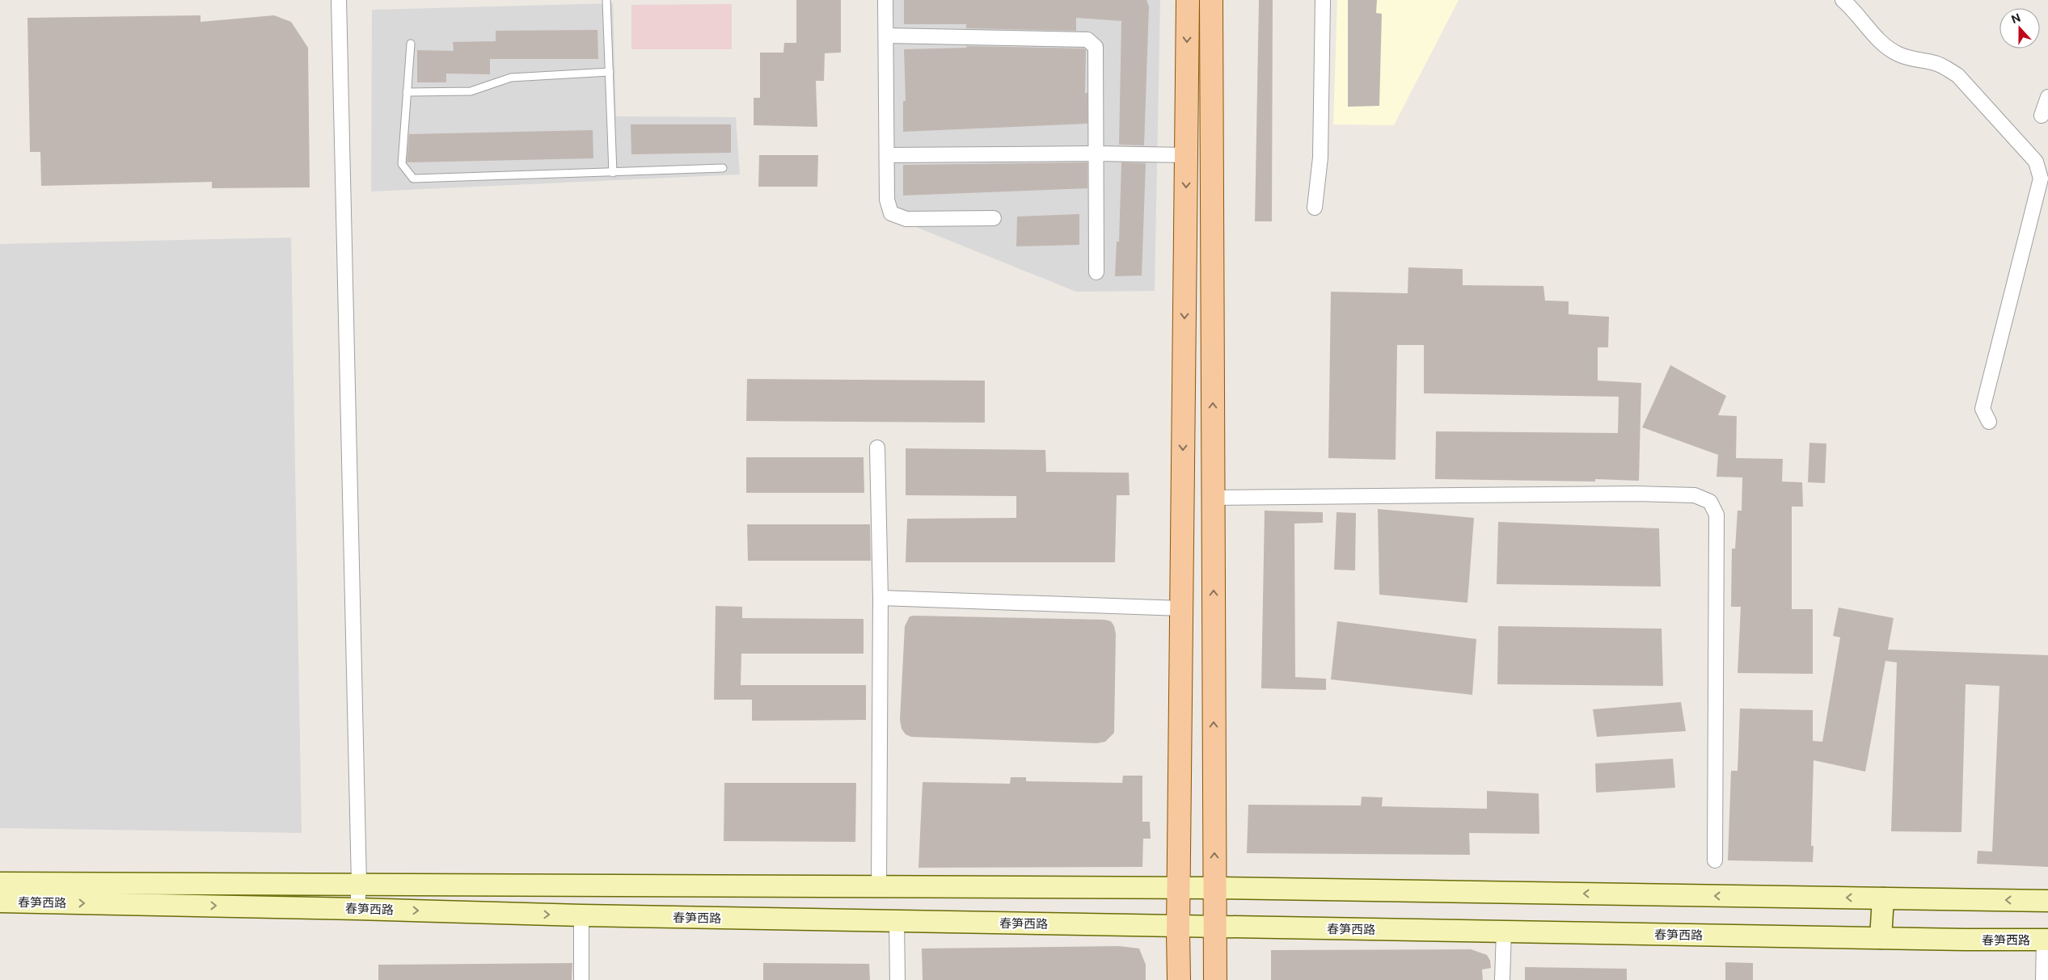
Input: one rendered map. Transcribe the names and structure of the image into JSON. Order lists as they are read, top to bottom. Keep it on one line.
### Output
{"streets":{"main road":["春笋西路"]},"north":"top"}
